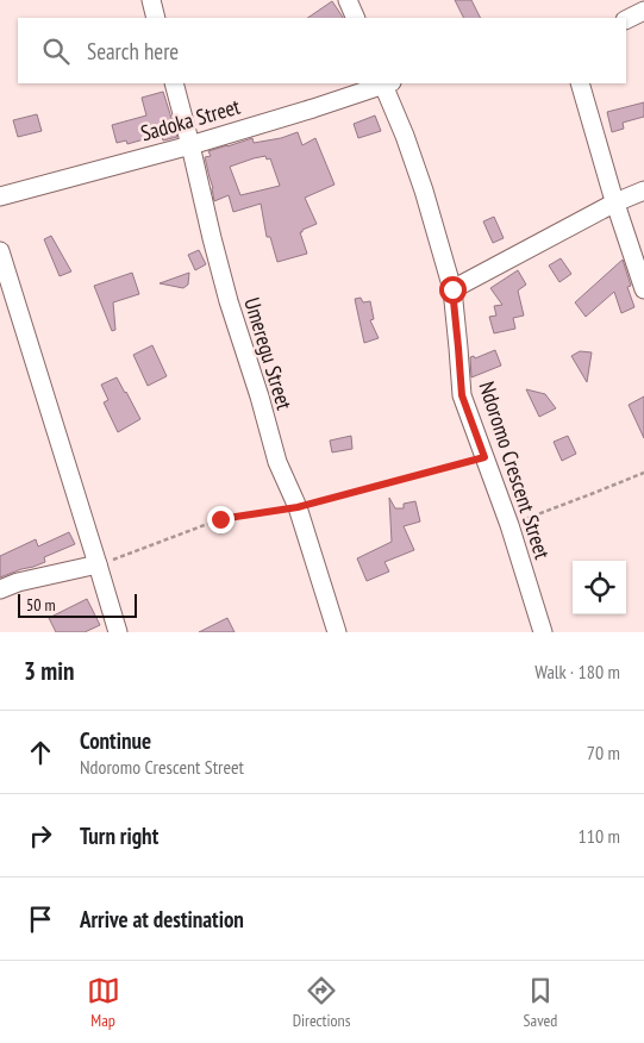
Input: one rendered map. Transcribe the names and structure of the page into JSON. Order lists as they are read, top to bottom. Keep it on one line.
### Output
{"streets":{"street":["Sadoka Street","Umeregu Street","Ndoromo Crescent Street"]},"crossings":[["Sadoka Street","Umeregu Street"]],"scale_bar":"50 m","page":{"search":"Search here","scale":"50 m","heading":["3 min","Walk · 180 m"],"list":[["Continue","Ndoromo Crescent Street","70 m"],["Turn right","110 m"],"Arrive at destination"],"nav":["Map","Directions","Saved"]}}
